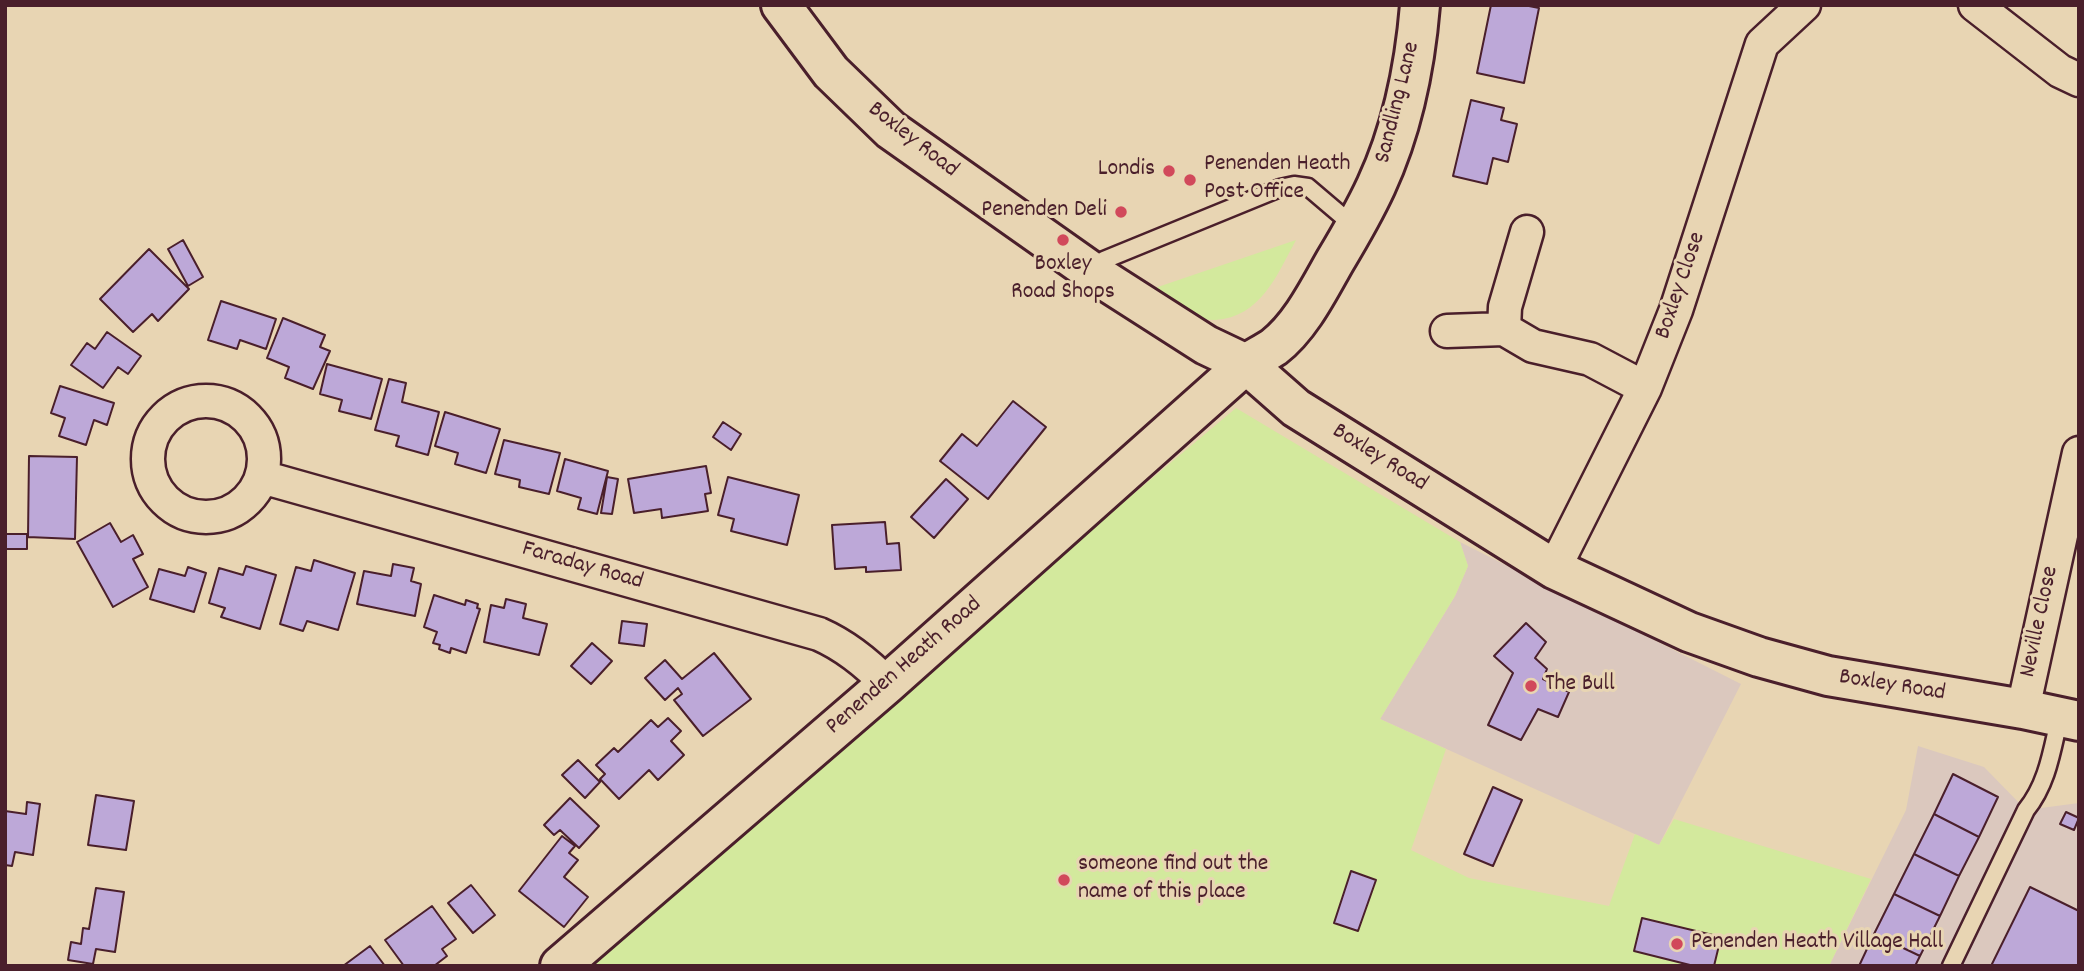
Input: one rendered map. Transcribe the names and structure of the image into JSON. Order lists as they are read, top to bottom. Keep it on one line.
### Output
{"streets":{"street":["Sandling Lane","Boxley Road","Boxley Close","Faraday Road","Neville Close","Penenden Heath Road"]},"crossings":[["Sandling Lane","Boxley Road"],["Sandling Lane","Penenden Heath Road"],["Boxley Road","Boxley Close"],["Boxley Road","Neville Close"],["Boxley Road","Penenden Heath Road"],["Faraday Road","Penenden Heath Road"]],"places":["Londis","Penenden Heath Post Office","Penenden Deli","Boxley Road Shops","The Bull","someone find out the name of this place","Penenden Heath Village Hall"]}
